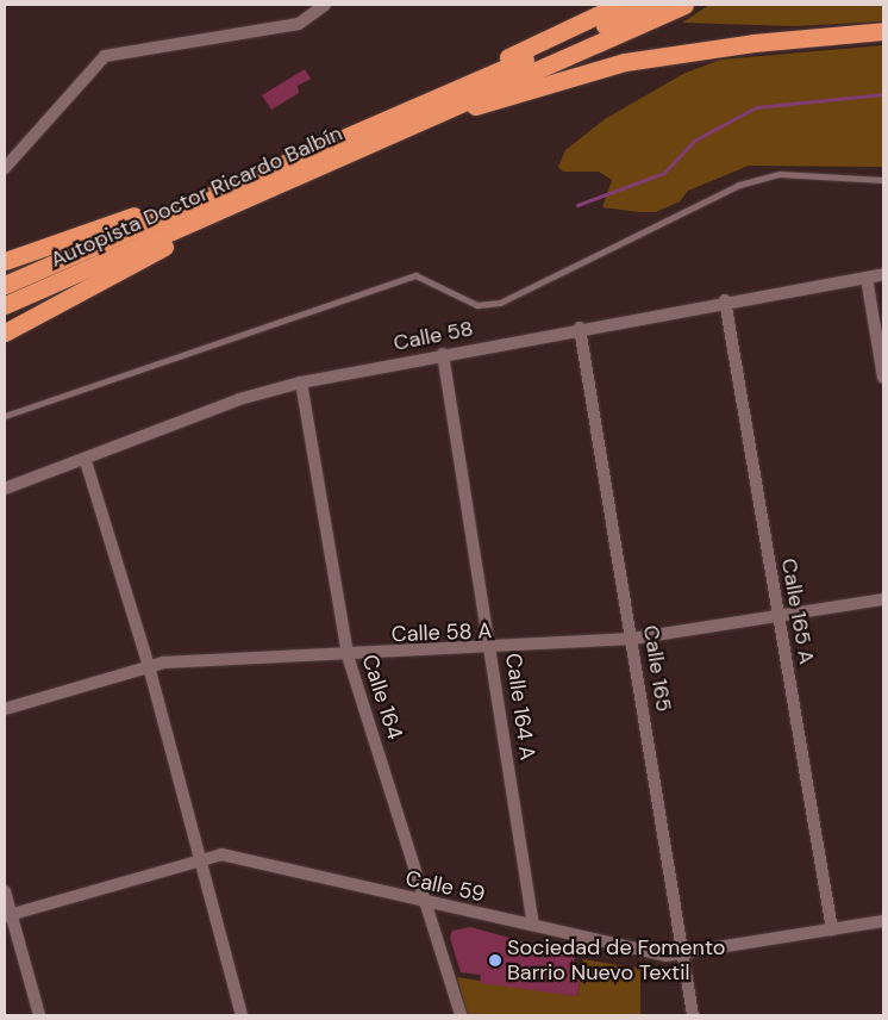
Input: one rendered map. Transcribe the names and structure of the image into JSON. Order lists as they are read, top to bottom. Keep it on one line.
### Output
{"streets":{"highway":["Autopista Doctor Ricardo Balbín"],"street":["Calle 58","Calle 165 A","Calle 58 A","Calle 165","Calle 164","Calle 164 A","Calle 59"]},"crossings":[["Calle 58","Calle 165 A"],["Calle 58","Calle 165"],["Calle 58","Calle 164"],["Calle 58","Calle 164 A"],["Calle 165 A","Calle 58 A"],["Calle 165 A","Calle 59"],["Calle 58 A","Calle 165"],["Calle 58 A","Calle 164"],["Calle 58 A","Calle 164 A"],["Calle 165","Calle 59"],["Calle 164","Calle 59"],["Calle 164 A","Calle 59"]],"places":["Sociedad de Fomento Barrio Nuevo Textil"]}
